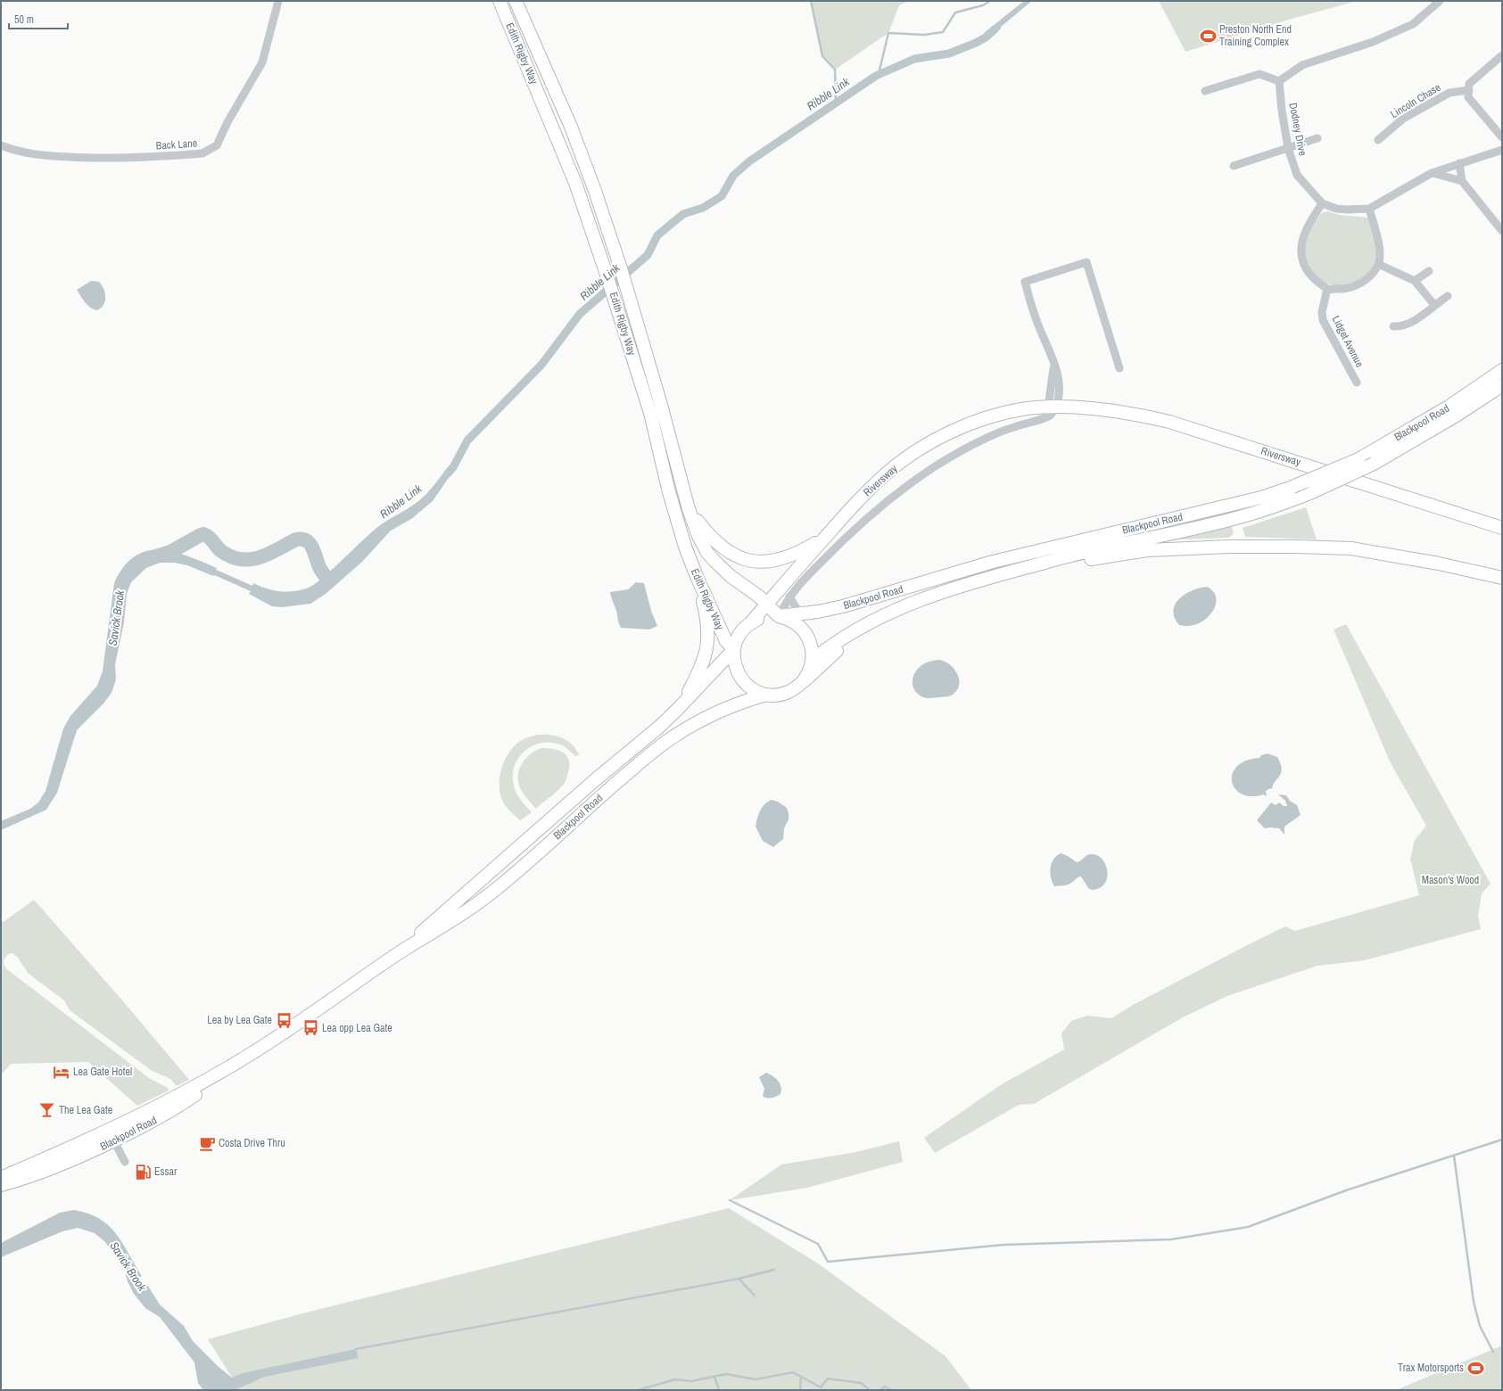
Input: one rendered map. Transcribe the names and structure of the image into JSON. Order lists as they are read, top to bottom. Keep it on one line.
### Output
{"streets":{"highway":["Edith Rigby Way","Blackpool Road","Riversway"],"street":["Lincoln Chase","Dodney Drive","Back Lane","Lidget Avenue"]},"crossings":[["Edith Rigby Way","Blackpool Road"],["Edith Rigby Way","Riversway"],["Dodney Drive","Lidget Avenue"],["Blackpool Road","Riversway"]],"water":["Ribble Link","Savick Brook"],"parks":["Mason's Wood"],"places":{"sports":["Preston North End Training Complex","Trax Motorsports"],"bus stop":["Lea by Lea Gate","Lea opp Lea Gate"],"hotel":["Lea Gate Hotel"],"bar":["The Lea Gate"],"cafe":["Costa Drive Thru"],"fuel station":["Essar"]},"scale_bar":"50 m"}
